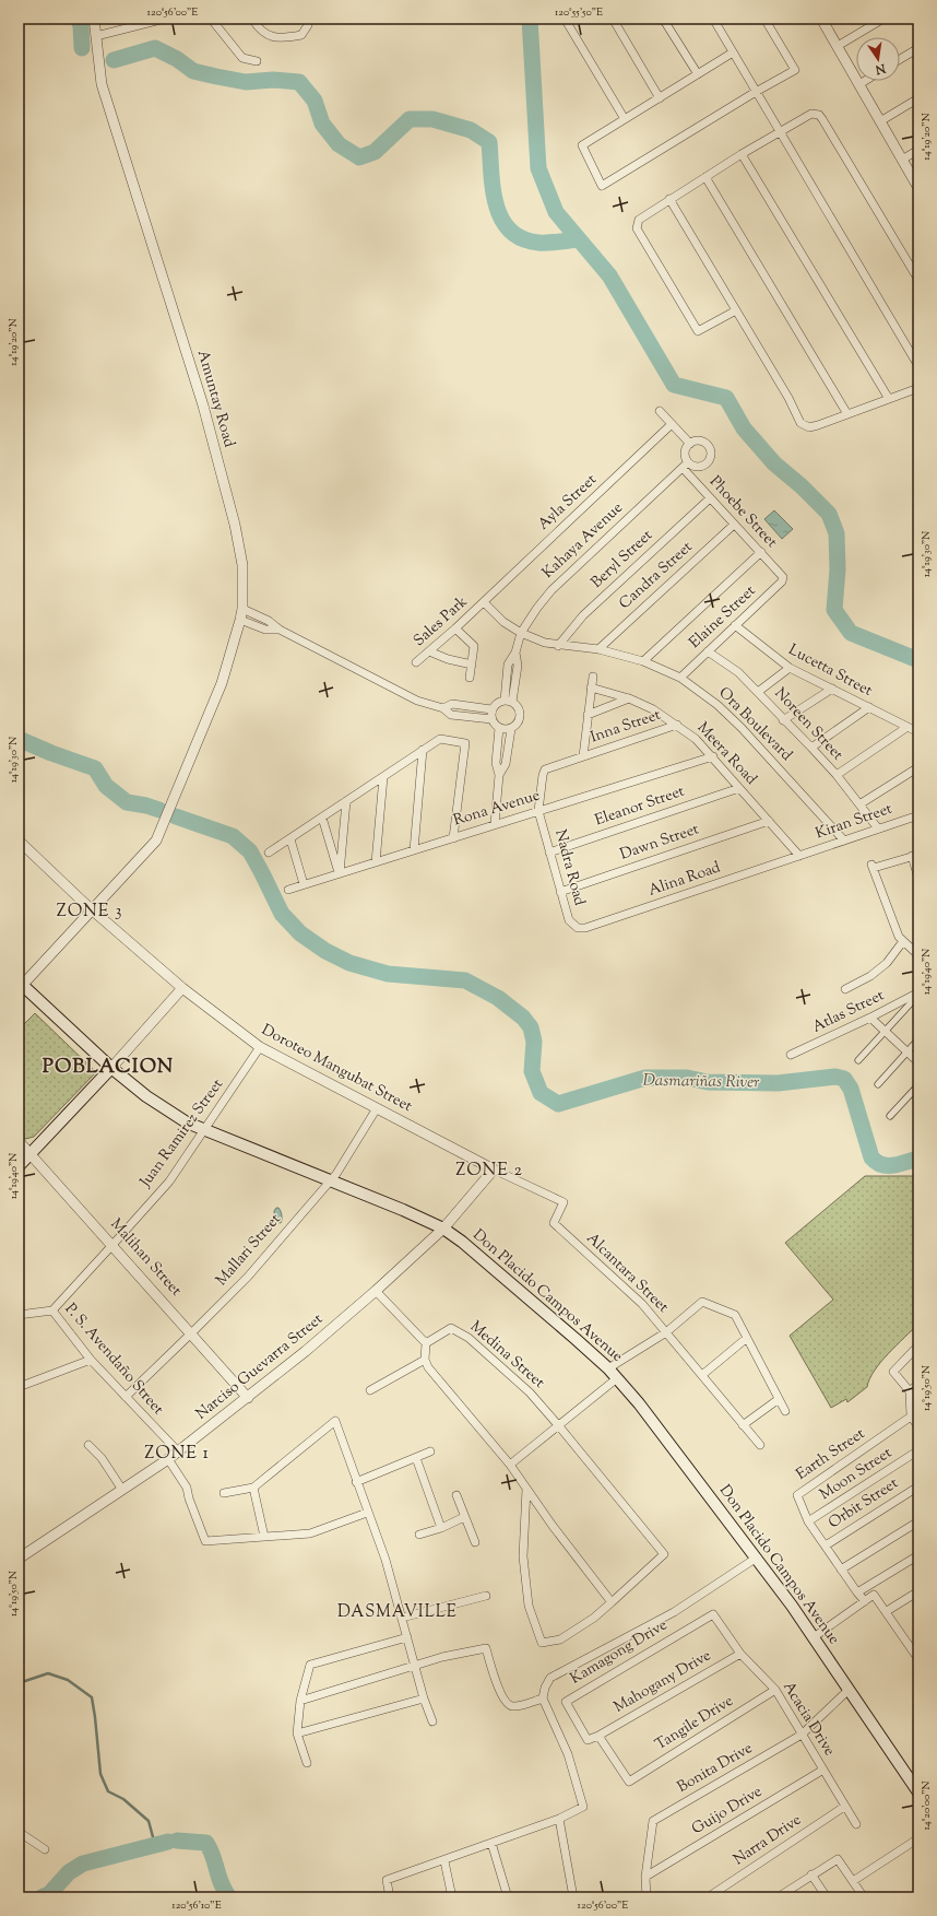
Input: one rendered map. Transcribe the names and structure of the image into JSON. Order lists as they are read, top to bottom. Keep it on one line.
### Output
{"streets":{"main road":["Don Placido Campos Avenue"],"street":["Amuntay Road","Ayla Street","Phoebe Street","Kahaya Avenue","Beryl Street","Candra Street","Elaine Street","Sales Park","Lucetta Street","Ora Boulevard","Noreen Street","Inna Street","Meera Road","Eleanor Street","Rona Avenue","Kiran Street","Dawn Street","Nadra Road","Alina Road","Atlas Street","Doroteo Mangubat Street","Juan Ramirez Street","Mallari Street","Malihan Street","Alcantara Street","Medina Street","P. S. Avendaño Street","Narciso Guevarra Street","Earth Street","Moon Street","Orbit Street","Kamagong Drive","Mahogany Drive","Acacia Drive","Tangile Drive","Bonita Drive","Guijo Drive","Narra Drive"]},"crossings":[["Amuntay Road","Doroteo Mangubat Street"],["Amuntay Road","Don Placido Campos Avenue"],["Ayla Street","Sales Park"],["Ayla Street","Ora Boulevard"],["Phoebe Street","Kahaya Avenue"],["Phoebe Street","Beryl Street"],["Phoebe Street","Candra Street"],["Phoebe Street","Elaine Street"],["Kahaya Avenue","Ora Boulevard"],["Beryl Street","Ora Boulevard"],["Candra Street","Ora Boulevard"],["Elaine Street","Lucetta Street"],["Elaine Street","Ora Boulevard"],["Elaine Street","Noreen Street"],["Sales Park","Ora Boulevard"],["Ora Boulevard","Kiran Street"],["Noreen Street","Kiran Street"],["Inna Street","Meera Road"],["Inna Street","Rona Avenue"],["Inna Street","Nadra Road"],["Meera Road","Eleanor Street"],["Meera Road","Rona Avenue"],["Meera Road","Kiran Street"],["Meera Road","Dawn Street"],["Meera Road","Alina Road"],["Eleanor Street","Nadra Road"],["Rona Avenue","Nadra Road"],["Kiran Street","Alina Road"],["Dawn Street","Nadra Road"],["Nadra Road","Alina Road"],["Doroteo Mangubat Street","Juan Ramirez Street"],["Doroteo Mangubat Street","Mallari Street"],["Doroteo Mangubat Street","Alcantara Street"],["Doroteo Mangubat Street","Narciso Guevarra Street"],["Juan Ramirez Street","Malihan Street"],["Juan Ramirez Street","Don Placido Campos Avenue"],["Juan Ramirez Street","P. S. Avendaño Street"],["Mallari Street","Malihan Street"],["Mallari Street","Don Placido Campos Avenue"],["Mallari Street","P. S. Avendaño Street"],["Malihan Street","Narciso Guevarra Street"],["Alcantara Street","Don Placido Campos Avenue"],["Don Placido Campos Avenue","Narciso Guevarra Street"],["Don Placido Campos Avenue","Bonita Drive"],["P. S. Avendaño Street","Narciso Guevarra Street"],["Earth Street","Moon Street"],["Earth Street","Orbit Street"],["Kamagong Drive","Mahogany Drive"],["Kamagong Drive","Acacia Drive"],["Kamagong Drive","Tangile Drive"],["Mahogany Drive","Acacia Drive"],["Mahogany Drive","Tangile Drive"],["Acacia Drive","Tangile Drive"],["Acacia Drive","Bonita Drive"],["Acacia Drive","Guijo Drive"],["Acacia Drive","Narra Drive"],["Bonita Drive","Guijo Drive"]],"districts":["ZONE 3","POBLACION","ZONE 2","ZONE 1","DASMAVILLE"],"water":["Dasmariñas River"],"north":"bottom","coordinates":["120°56'00\"E","120°55'50\"E","14°19'20\"N","14°19'30\"N","14°19'40\"N","14°19'50\"N","14°20'00\"N","120°56'10\"E"]}
